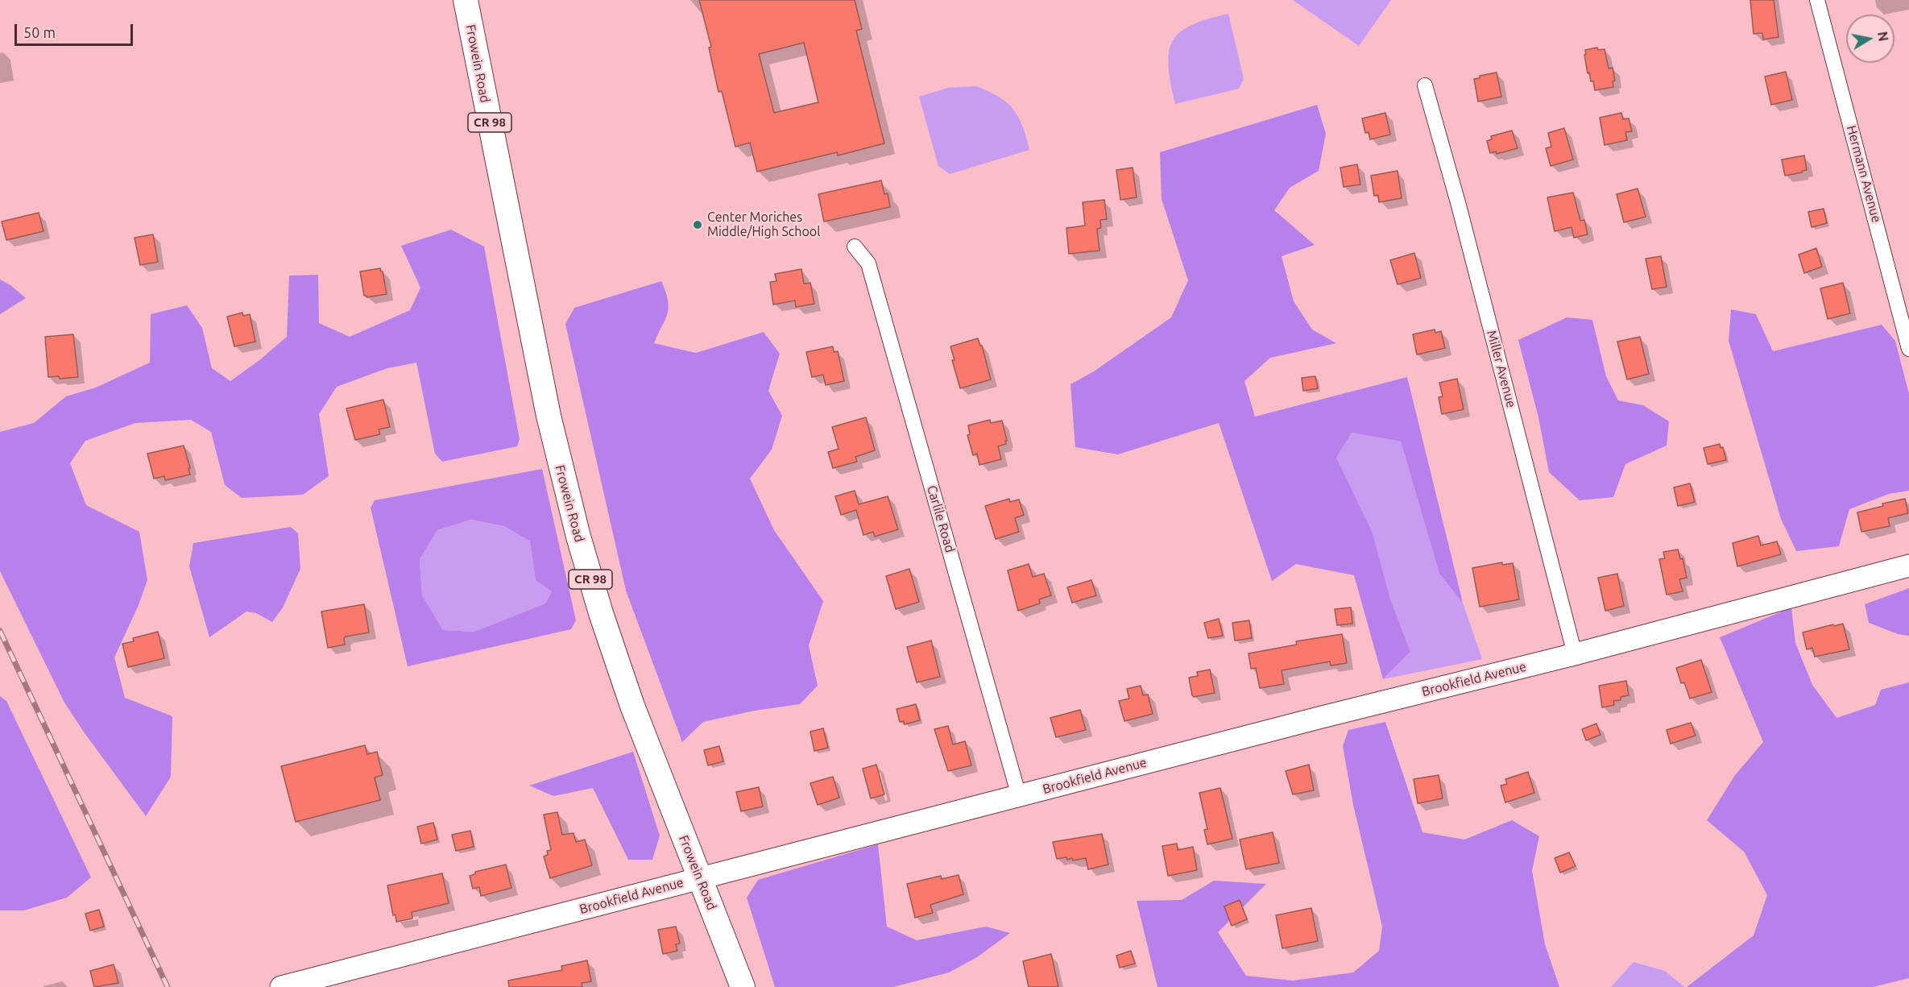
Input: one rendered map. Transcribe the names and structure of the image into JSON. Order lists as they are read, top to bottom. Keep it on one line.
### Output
{"streets":{"main road":["Frowein Road","CR 98","Brookfield Avenue"],"street":["Hermann Avenue","Miller Avenue","Carlile Road"]},"crossings":[["Frowein Road","Brookfield Avenue"],["Miller Avenue","Brookfield Avenue"],["Carlile Road","Brookfield Avenue"]],"places":["Center Moriches Middle/High School"],"scale_bar":"50 m","north":"right"}
